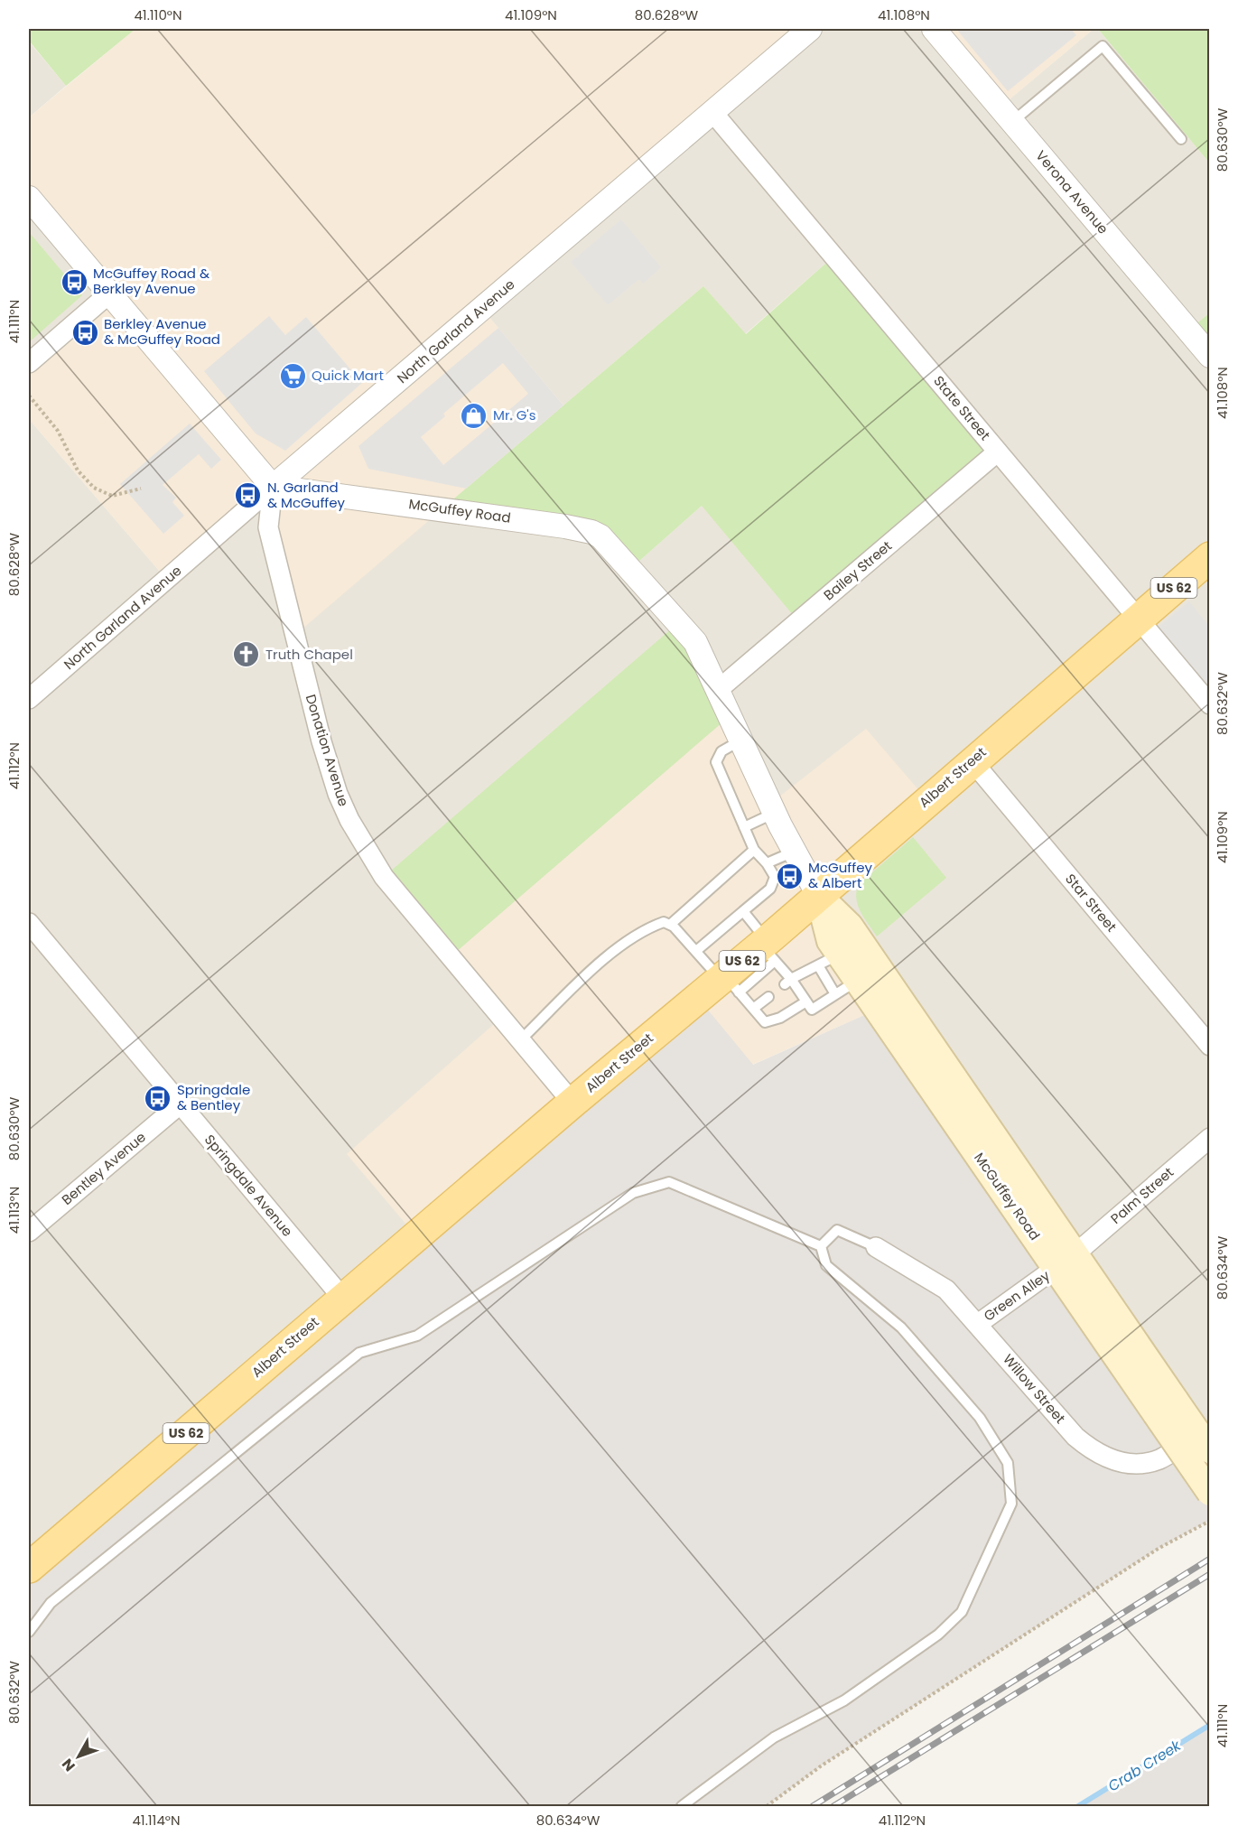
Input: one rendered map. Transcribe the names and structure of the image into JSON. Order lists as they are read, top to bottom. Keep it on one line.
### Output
{"streets":{"main road":["McGuffey Road","US 62","Albert Street"],"street":["Verona Avenue","North Garland Avenue","State Street","Bailey Street","Donation Avenue","Star Street","Bentley Avenue","Springdale Avenue","Palm Street","Green Alley","Willow Street"]},"crossings":[["North Garland Avenue","State Street"],["North Garland Avenue","McGuffey Road"],["North Garland Avenue","Donation Avenue"],["State Street","Bailey Street"],["State Street","Albert Street"],["McGuffey Road","Bailey Street"],["McGuffey Road","Donation Avenue"],["McGuffey Road","Albert Street"],["McGuffey Road","Palm Street"],["McGuffey Road","Green Alley"],["Donation Avenue","Albert Street"],["Albert Street","Star Street"],["Albert Street","Springdale Avenue"],["Bentley Avenue","Springdale Avenue"],["Palm Street","Green Alley"],["Green Alley","Willow Street"]],"water":["Crab Creek"],"places":{"bus stop":["McGuffey Road & Berkley Avenue","Berkley Avenue & McGuffey Road","N. Garland & McGuffey","McGuffey & Albert","Springdale & Bentley"],"supermarket":["Quick Mart"],"shop":["Mr. G's"],"church":["Truth Chapel"]},"north":"bottom left","coordinates":["41.110°N","41.109°N","80.628°W","41.108°N","80.630°W","41.111°N","80.632°W","41.112°N","41.113°N","80.634°W","41.114°N"]}
